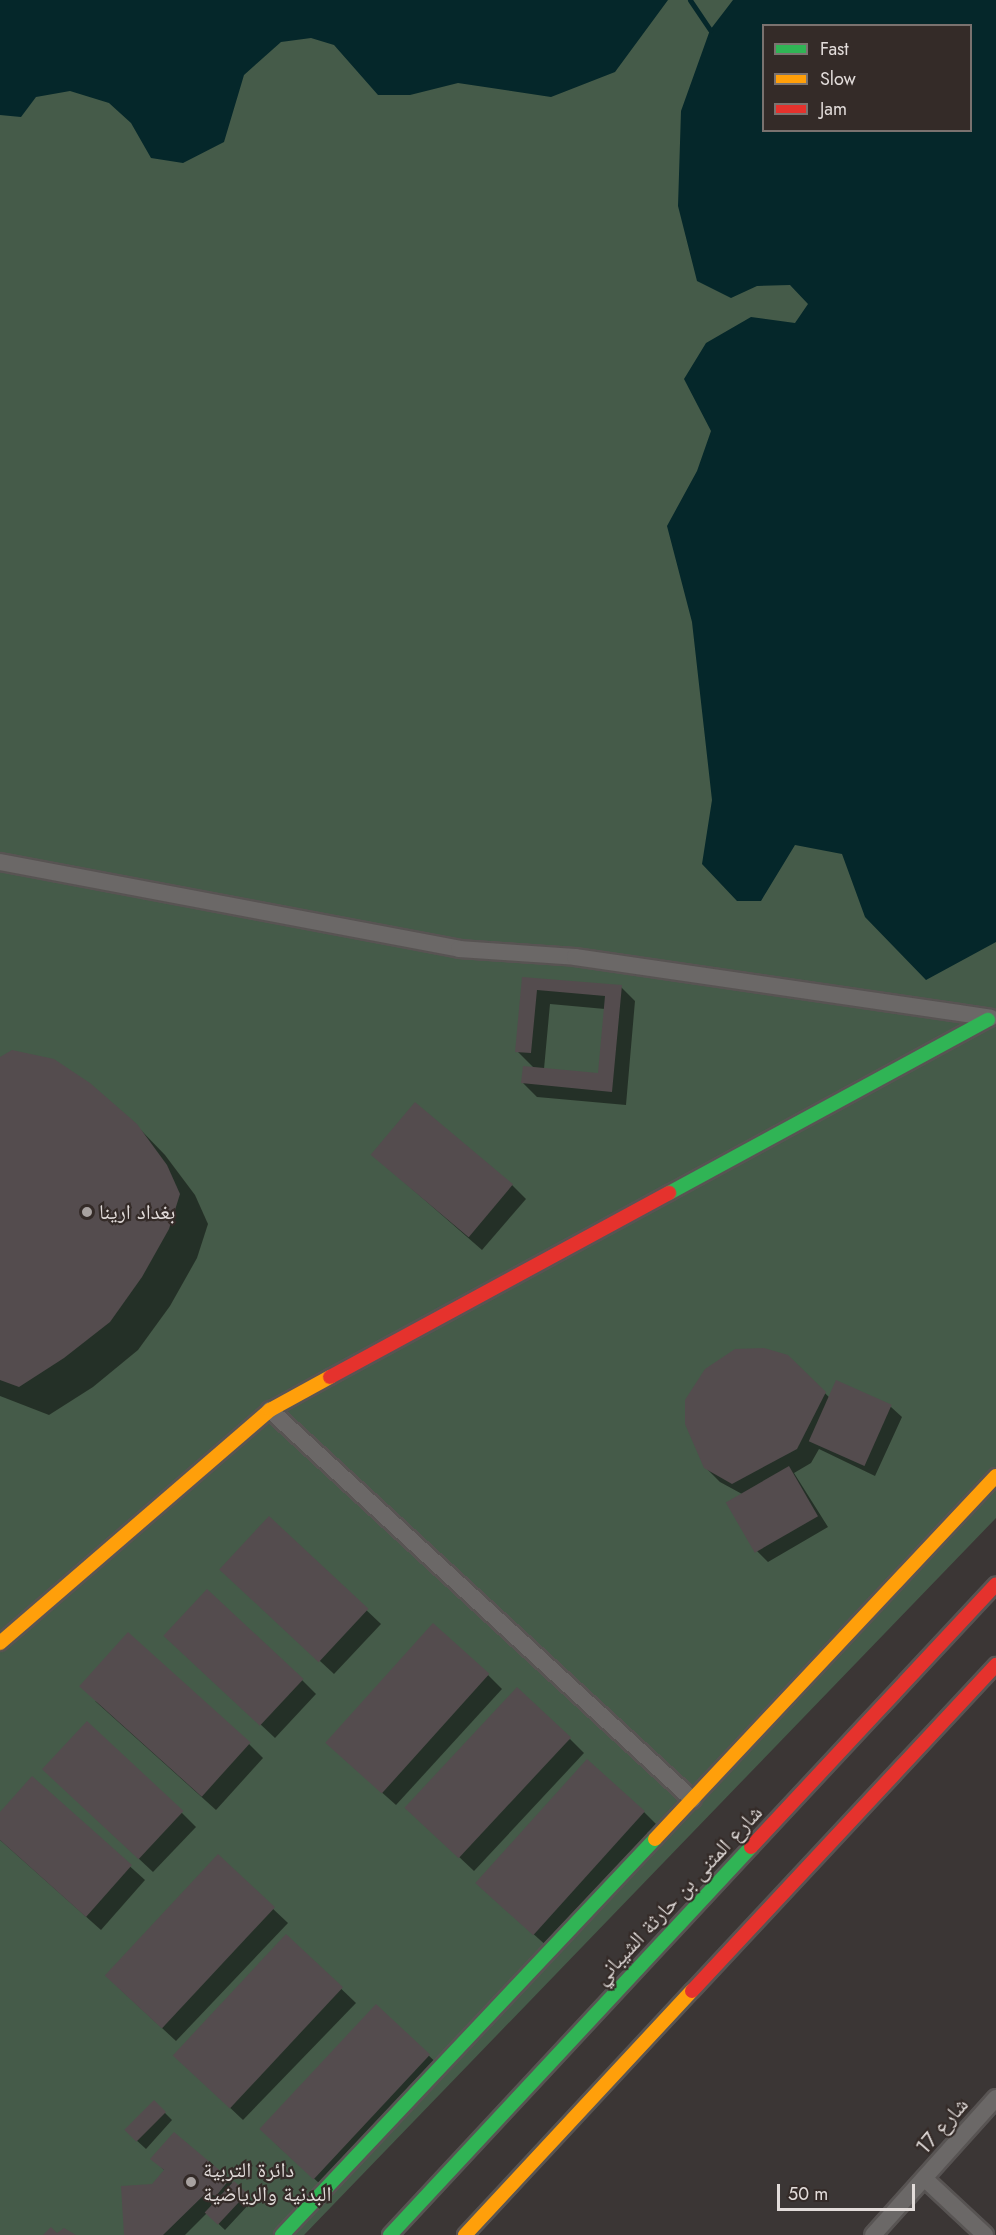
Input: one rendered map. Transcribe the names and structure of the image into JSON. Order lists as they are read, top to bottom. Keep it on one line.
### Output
{"streets":{"street":["شارع المثنى بن حارثة الشيباني","شارع 17"]},"places":["بغداد ارينا","دائرة التربية البدنية والرياضية"],"legend":["Fast","Slow","Jam"],"scale_bar":"50 m"}
